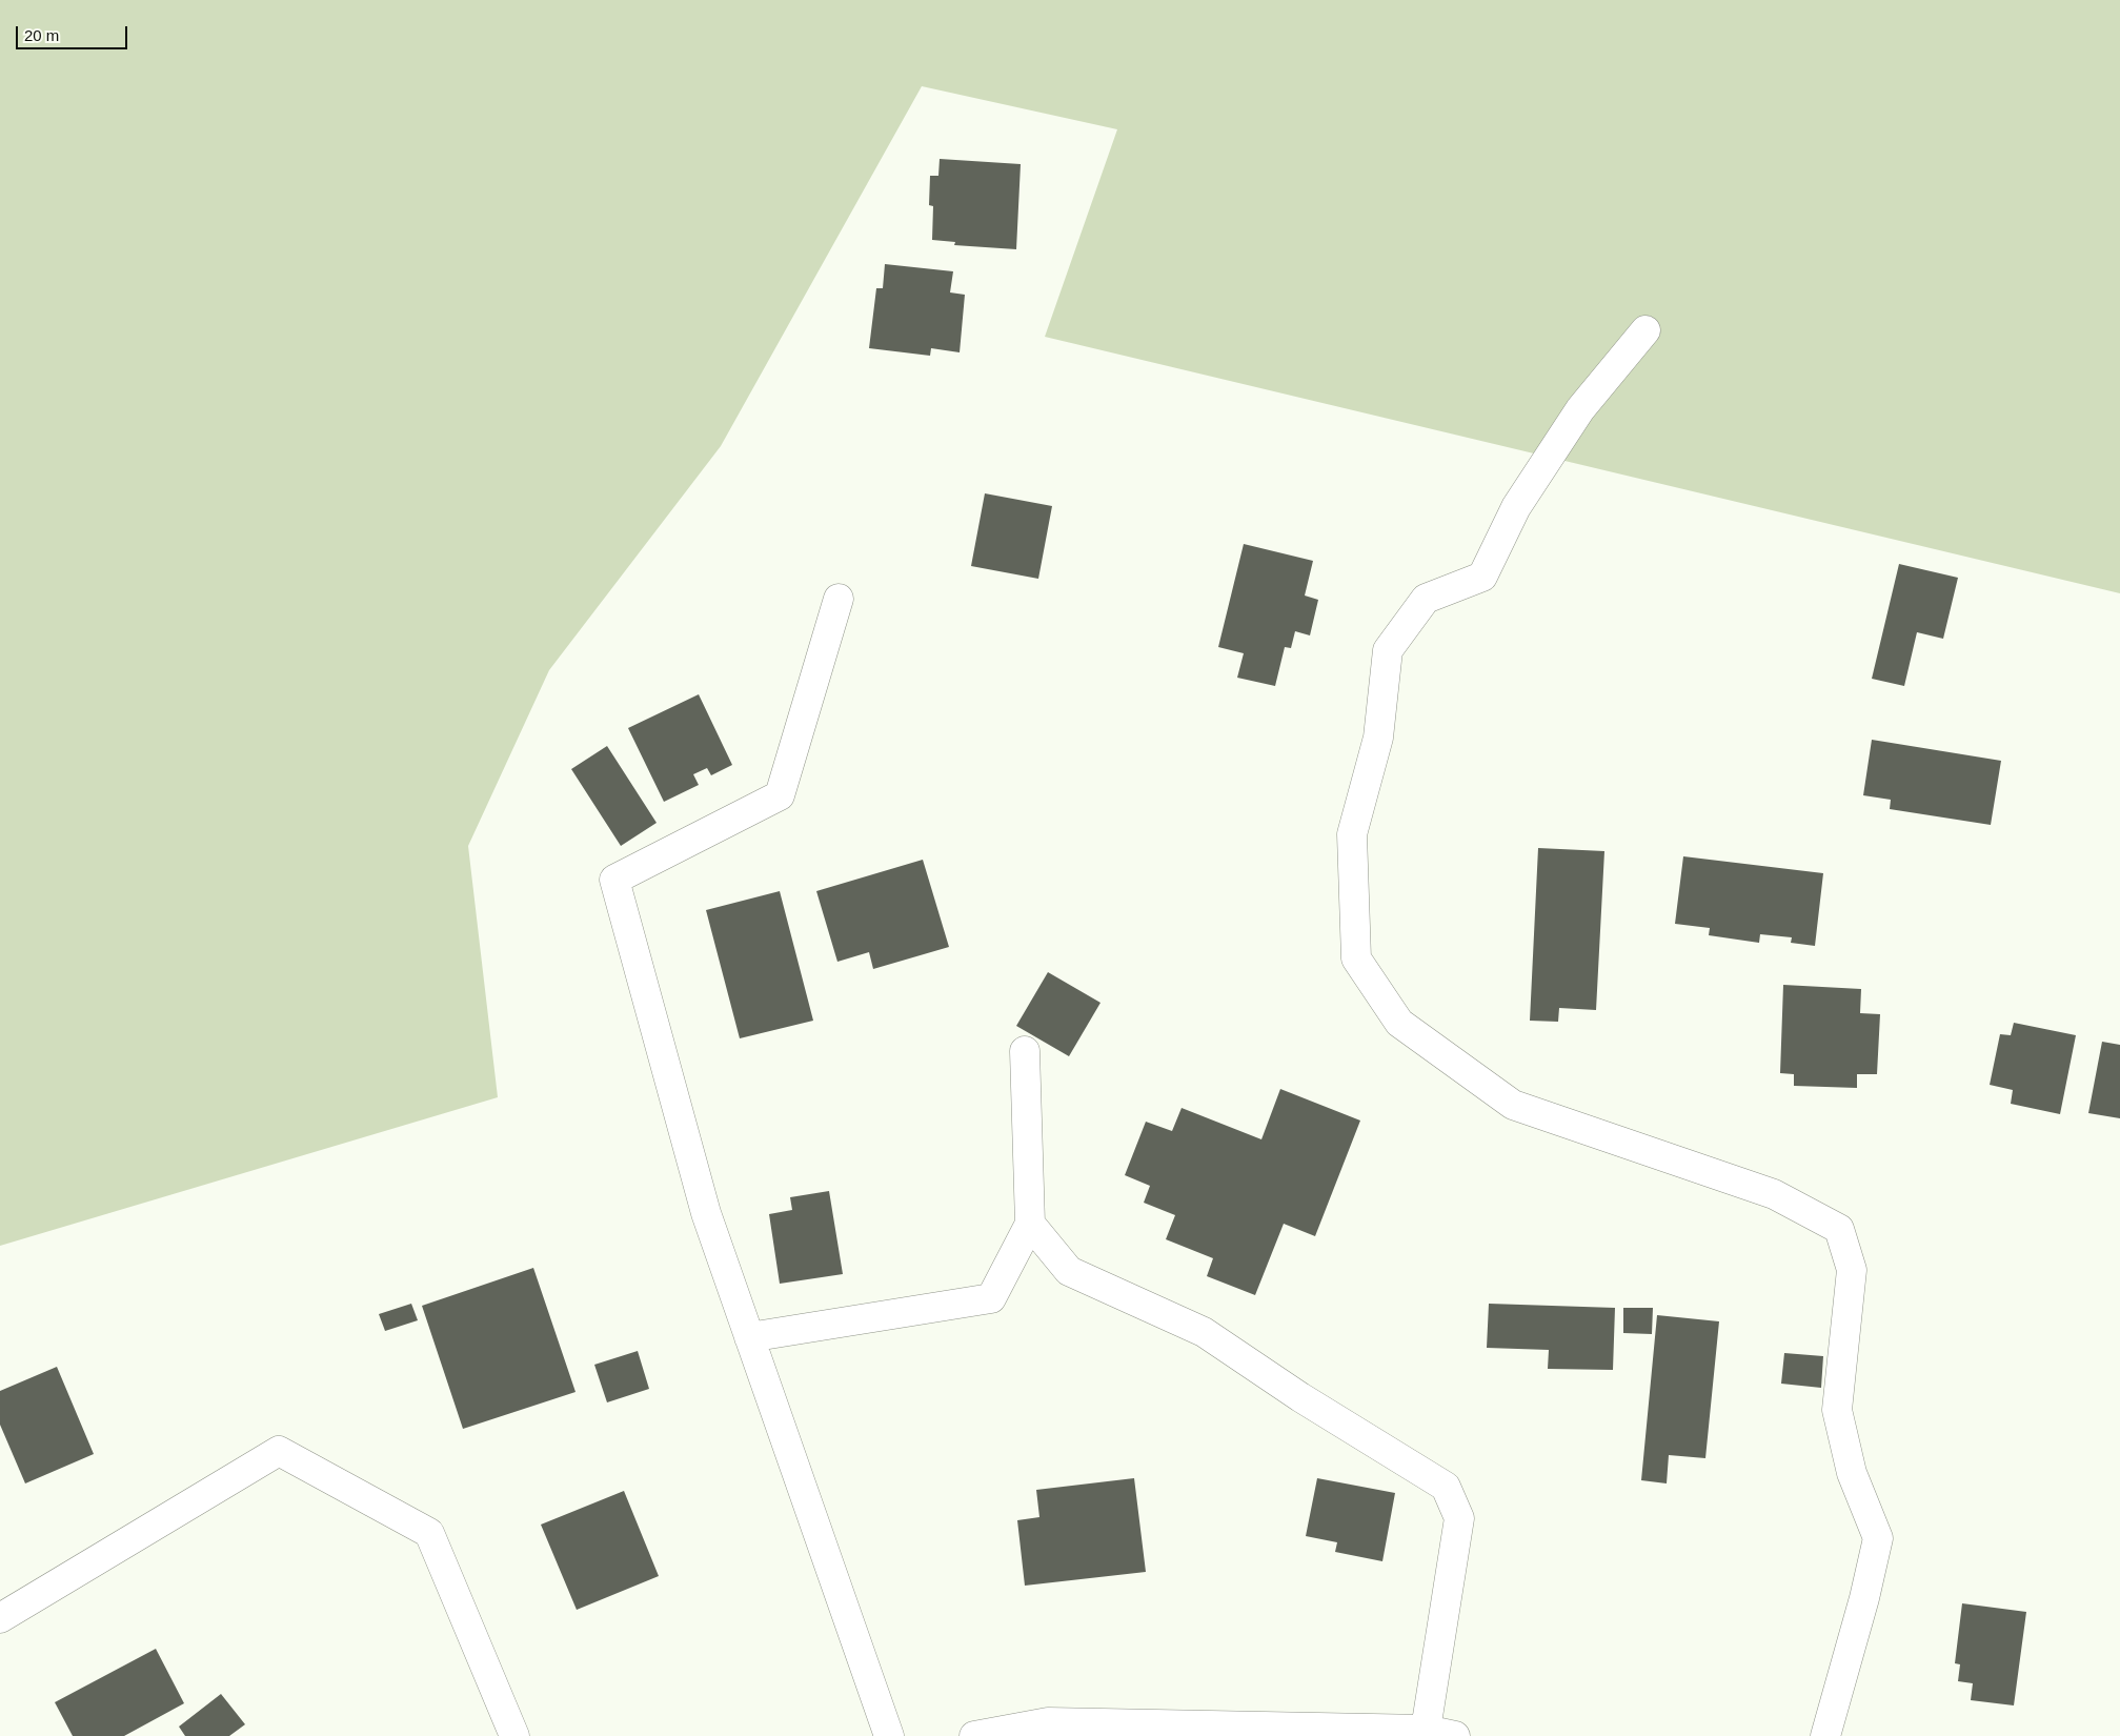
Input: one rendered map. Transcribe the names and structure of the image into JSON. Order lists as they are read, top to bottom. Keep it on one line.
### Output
{"scale_bar":"20 m"}
